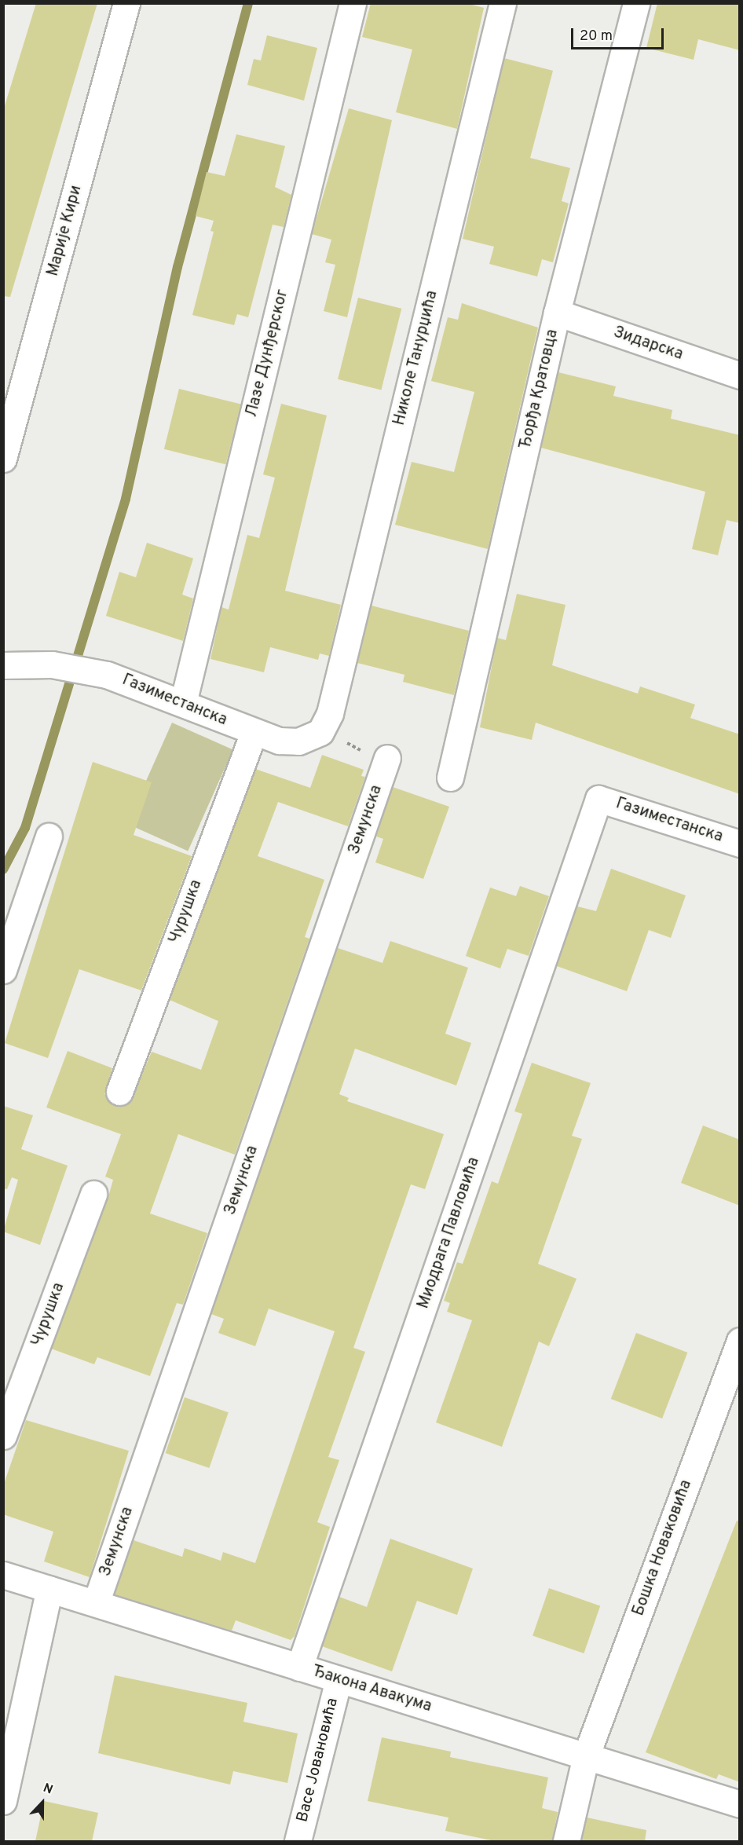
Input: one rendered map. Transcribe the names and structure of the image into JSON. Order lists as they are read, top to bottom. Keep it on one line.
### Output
{"streets":{"street":["Марије Кири","Зидарска","Лазе Дунђерског","Николе Танурџића","Ђорђа Кратовца","Газиместанска","Земунска","Чурушка","Миодрага Павловића","Бошка Новаковића","Ђакона Авакума","Васе Јовановића"]},"crossings":[["Зидарска","Ђорђа Кратовца"],["Лазе Дунђерског","Газиместанска"],["Николе Танурџића","Газиместанска"],["Газиместанска","Чурушка"],["Газиместанска","Миодрага Павловића"],["Земунска","Ђакона Авакума"],["Миодрага Павловића","Ђакона Авакума"],["Бошка Новаковића","Ђакона Авакума"],["Ђакона Авакума","Васе Јовановића"]],"scale_bar":"20 m","north":"top"}
